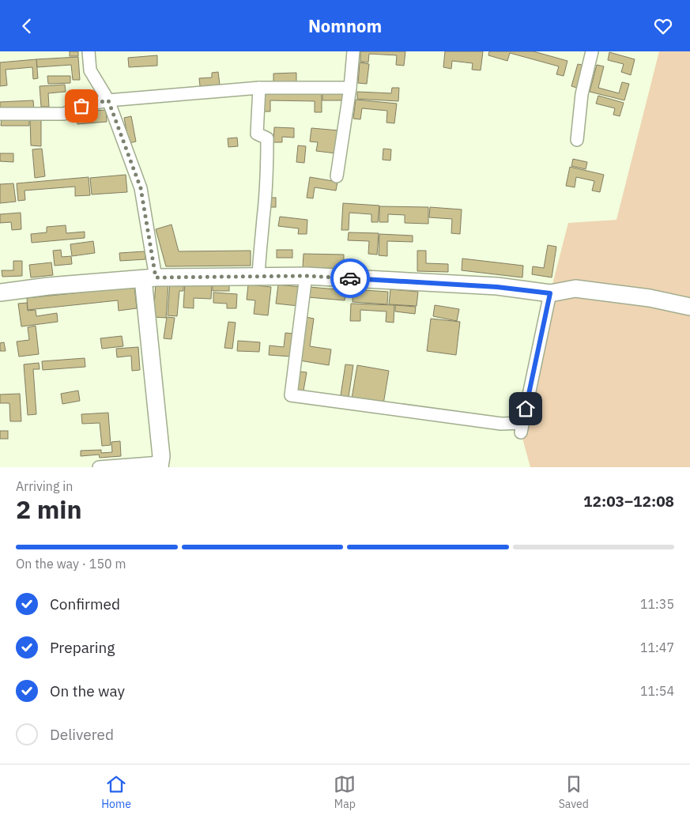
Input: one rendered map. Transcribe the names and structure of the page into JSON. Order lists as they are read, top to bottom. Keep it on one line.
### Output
{"page":{"header":"Nomnom","heading":["2 min","Arriving in","12:03–12:08"],"bar":"On the way · 150 m","list":[["Confirmed","11:35"],["Preparing","11:47"],["On the way","11:54"],"Delivered"],"tabs":["Home","Map","Saved"]}}
